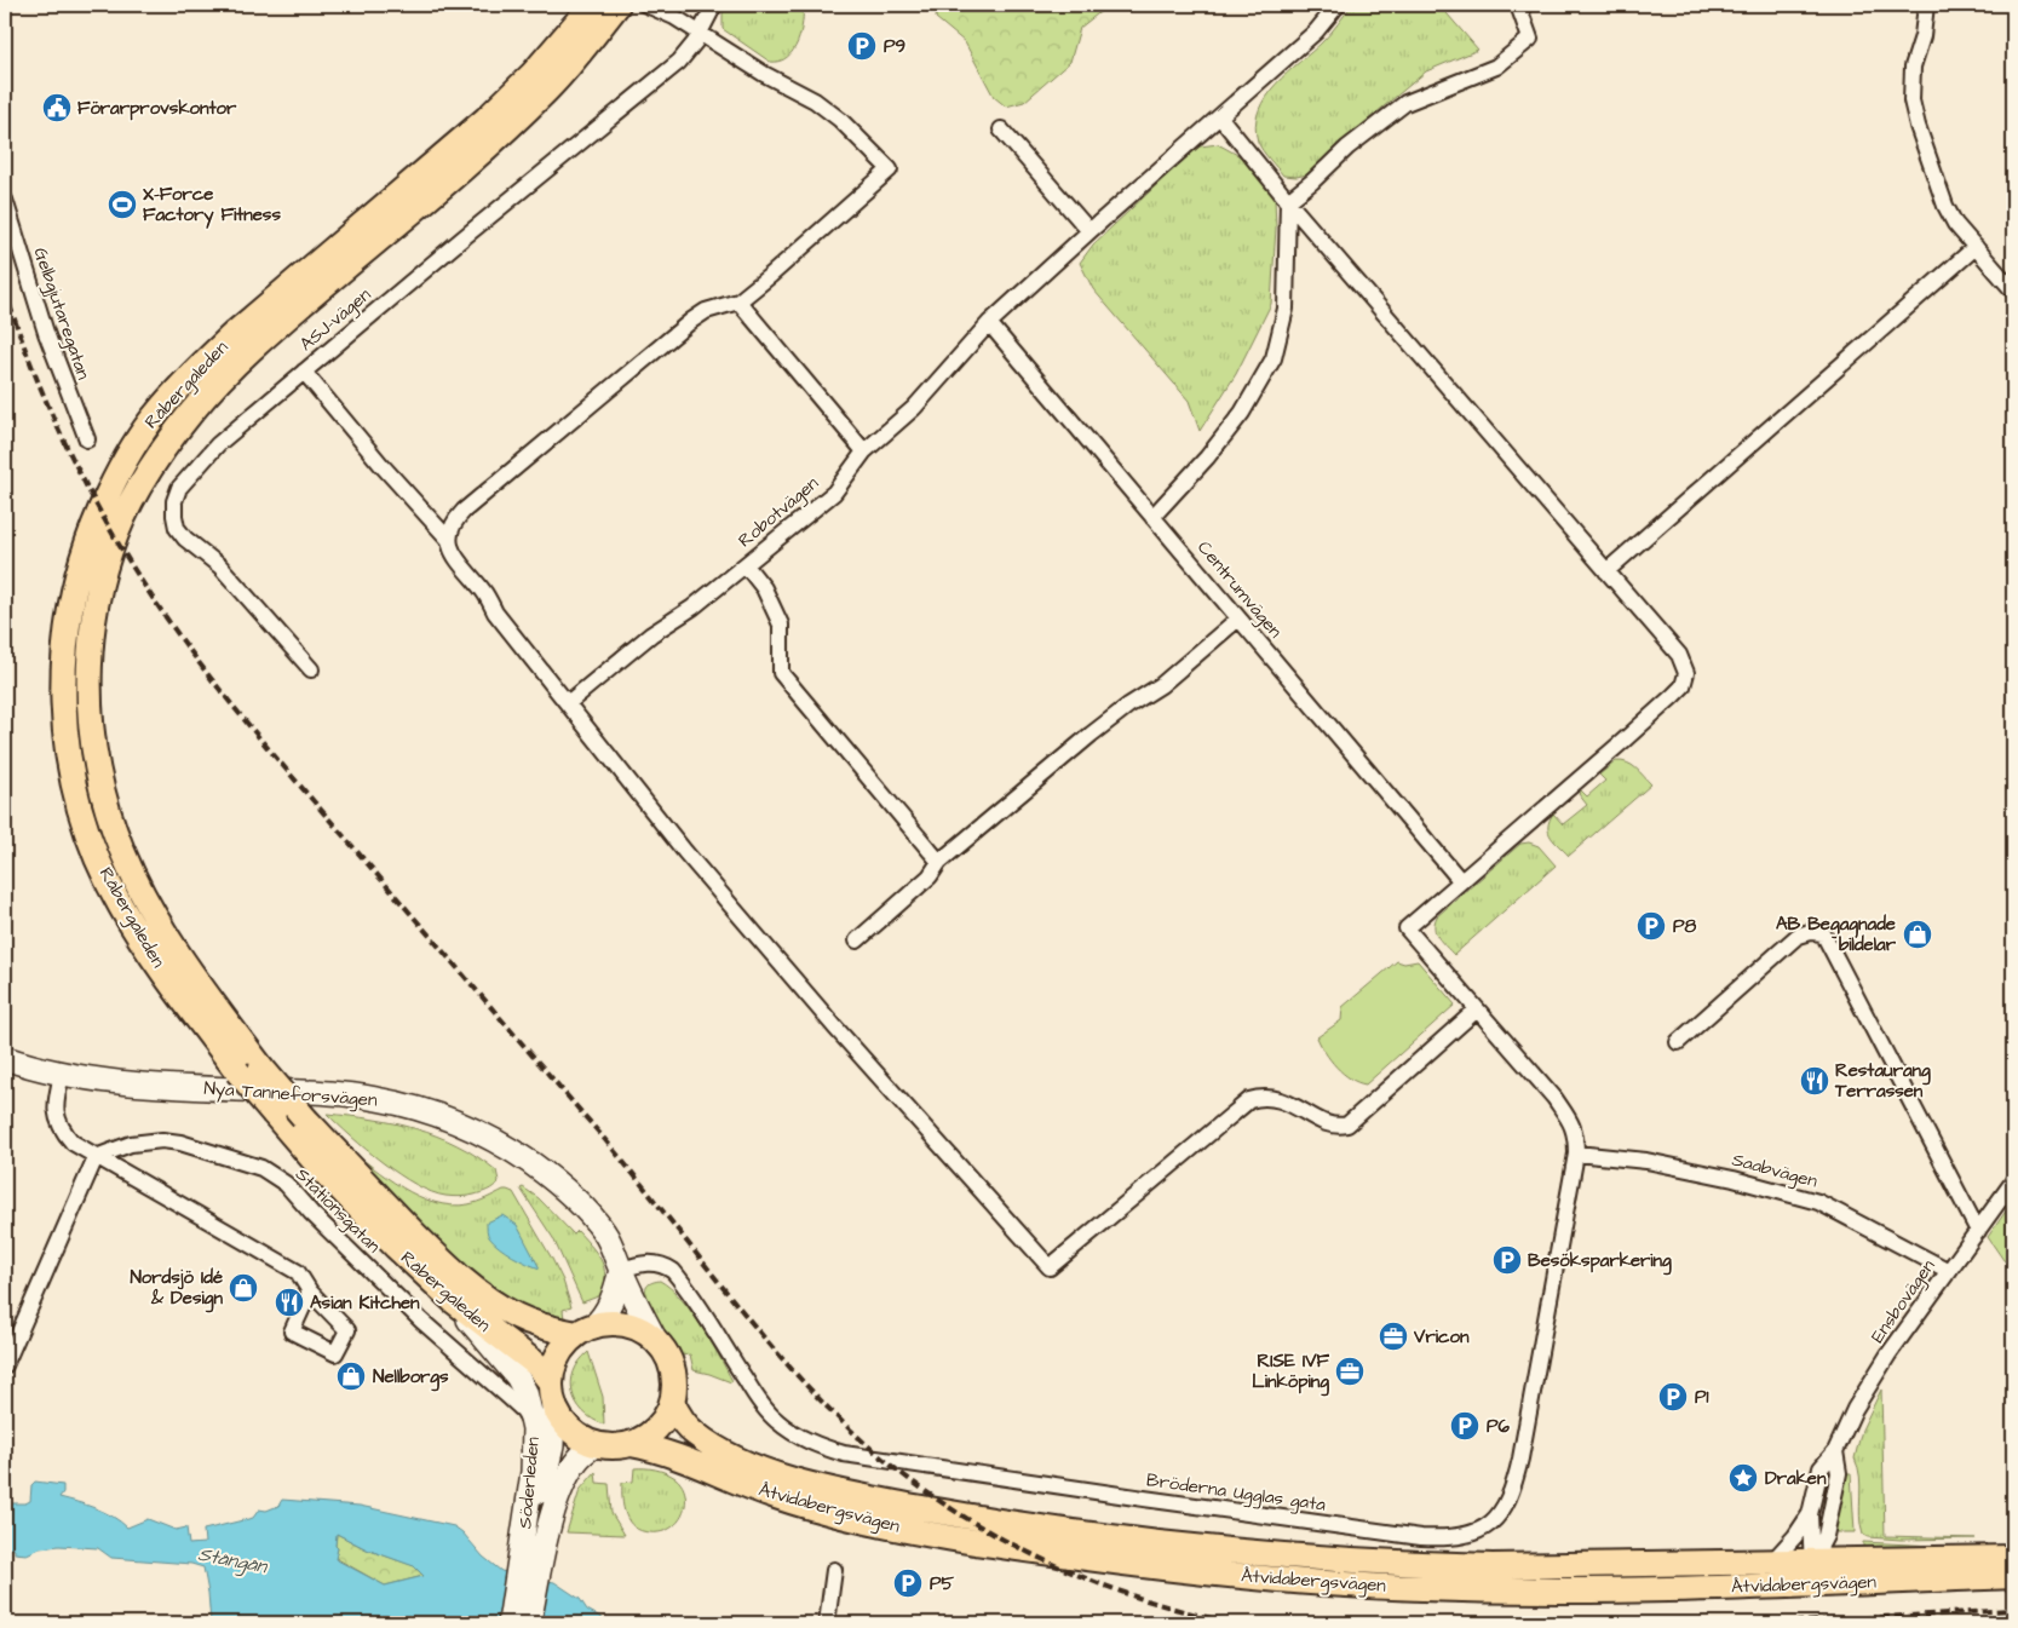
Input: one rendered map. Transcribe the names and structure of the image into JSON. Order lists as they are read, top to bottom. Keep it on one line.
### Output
{"streets":{"main road":["Råbergaleden","Nya Tanneforsvägen","Söderleden","Åtvidabergsvägen"],"street":["Gelbgjutaregatan","ASJ-vägen","Robotvägen","Centrumvägen","Saabvägen","Stationsgatan","Ensbovägen","Bröderna Ugglas gata"]},"crossings":[["Råbergaleden","Nya Tanneforsvägen"],["Råbergaleden","Söderleden"],["Råbergaleden","Åtvidabergsvägen"],["Robotvägen","Centrumvägen"],["Centrumvägen","Bröderna Ugglas gata"],["Nya Tanneforsvägen","Söderleden"],["Nya Tanneforsvägen","Bröderna Ugglas gata"],["Nya Tanneforsvägen","Åtvidabergsvägen"],["Saabvägen","Ensbovägen"],["Saabvägen","Bröderna Ugglas gata"],["Stationsgatan","Söderleden"],["Ensbovägen","Åtvidabergsvägen"],["Söderleden","Åtvidabergsvägen"]],"water":["Stångån"],"places":{"parking":["P9","P8","Besöksparkering","P1","P6","P5"],"public building":["Förarprovskontor"],"sports":["X-Force Factory Fitness"],"shop":["AB Begagnade bildelar","Nordsjö Idé & Design","Nellborgs"],"restaurant":["Restaurang Terrassen","Asian Kitchen"],"office":["Vricon","RISE IVF Linköping"],"place":["Draken"]}}
